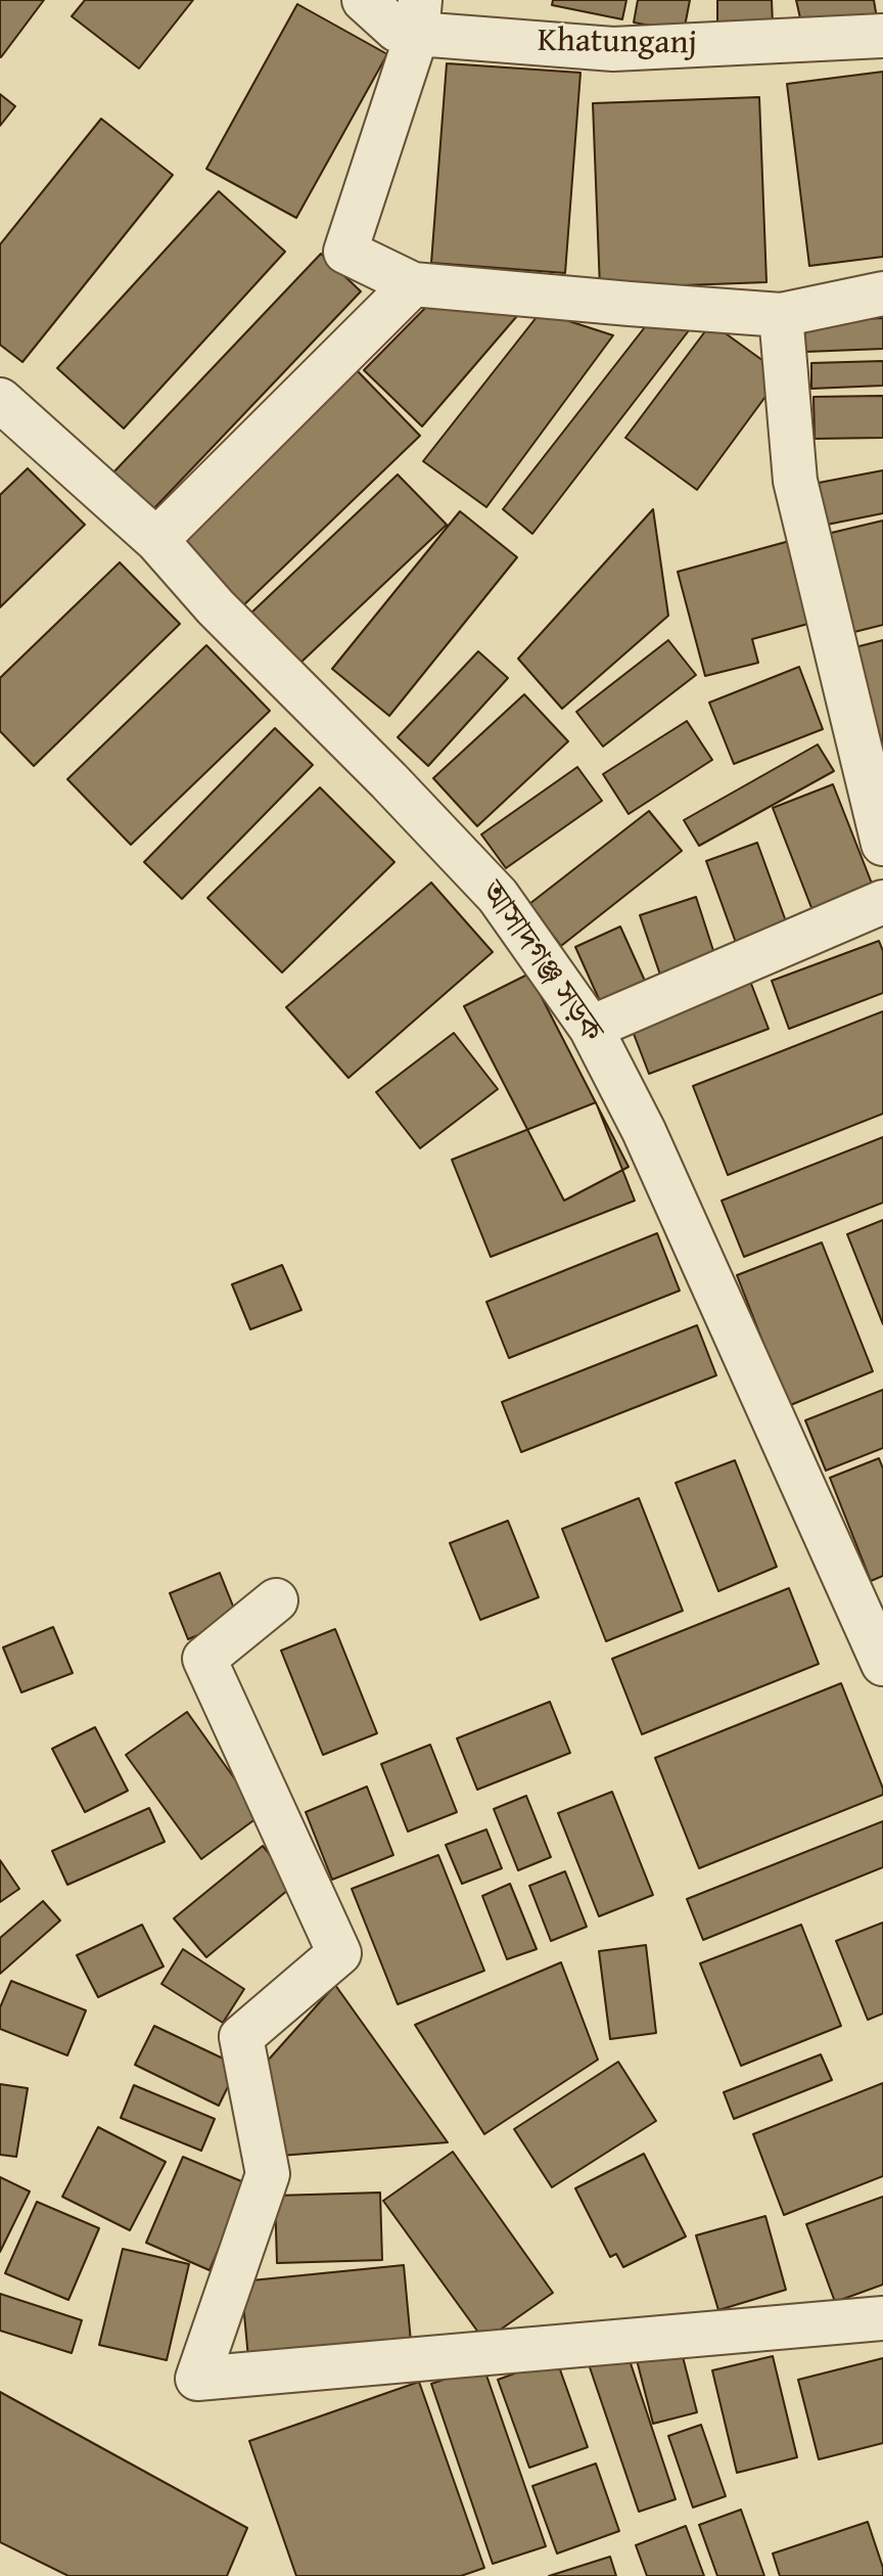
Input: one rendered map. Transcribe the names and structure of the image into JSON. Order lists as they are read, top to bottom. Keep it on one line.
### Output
{"streets":{"street":["Khatunganj","আসাদগঞ্জ সড়ক"]}}
